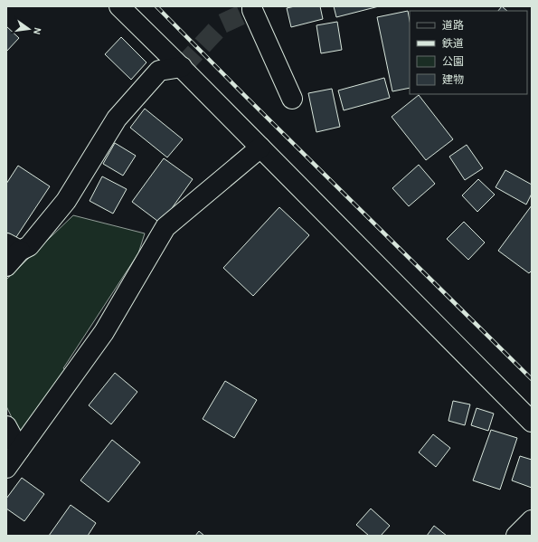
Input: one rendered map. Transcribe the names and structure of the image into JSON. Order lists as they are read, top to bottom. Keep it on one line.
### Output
{"legend":["道路","鉄道","公園","建物"],"north":"right"}
